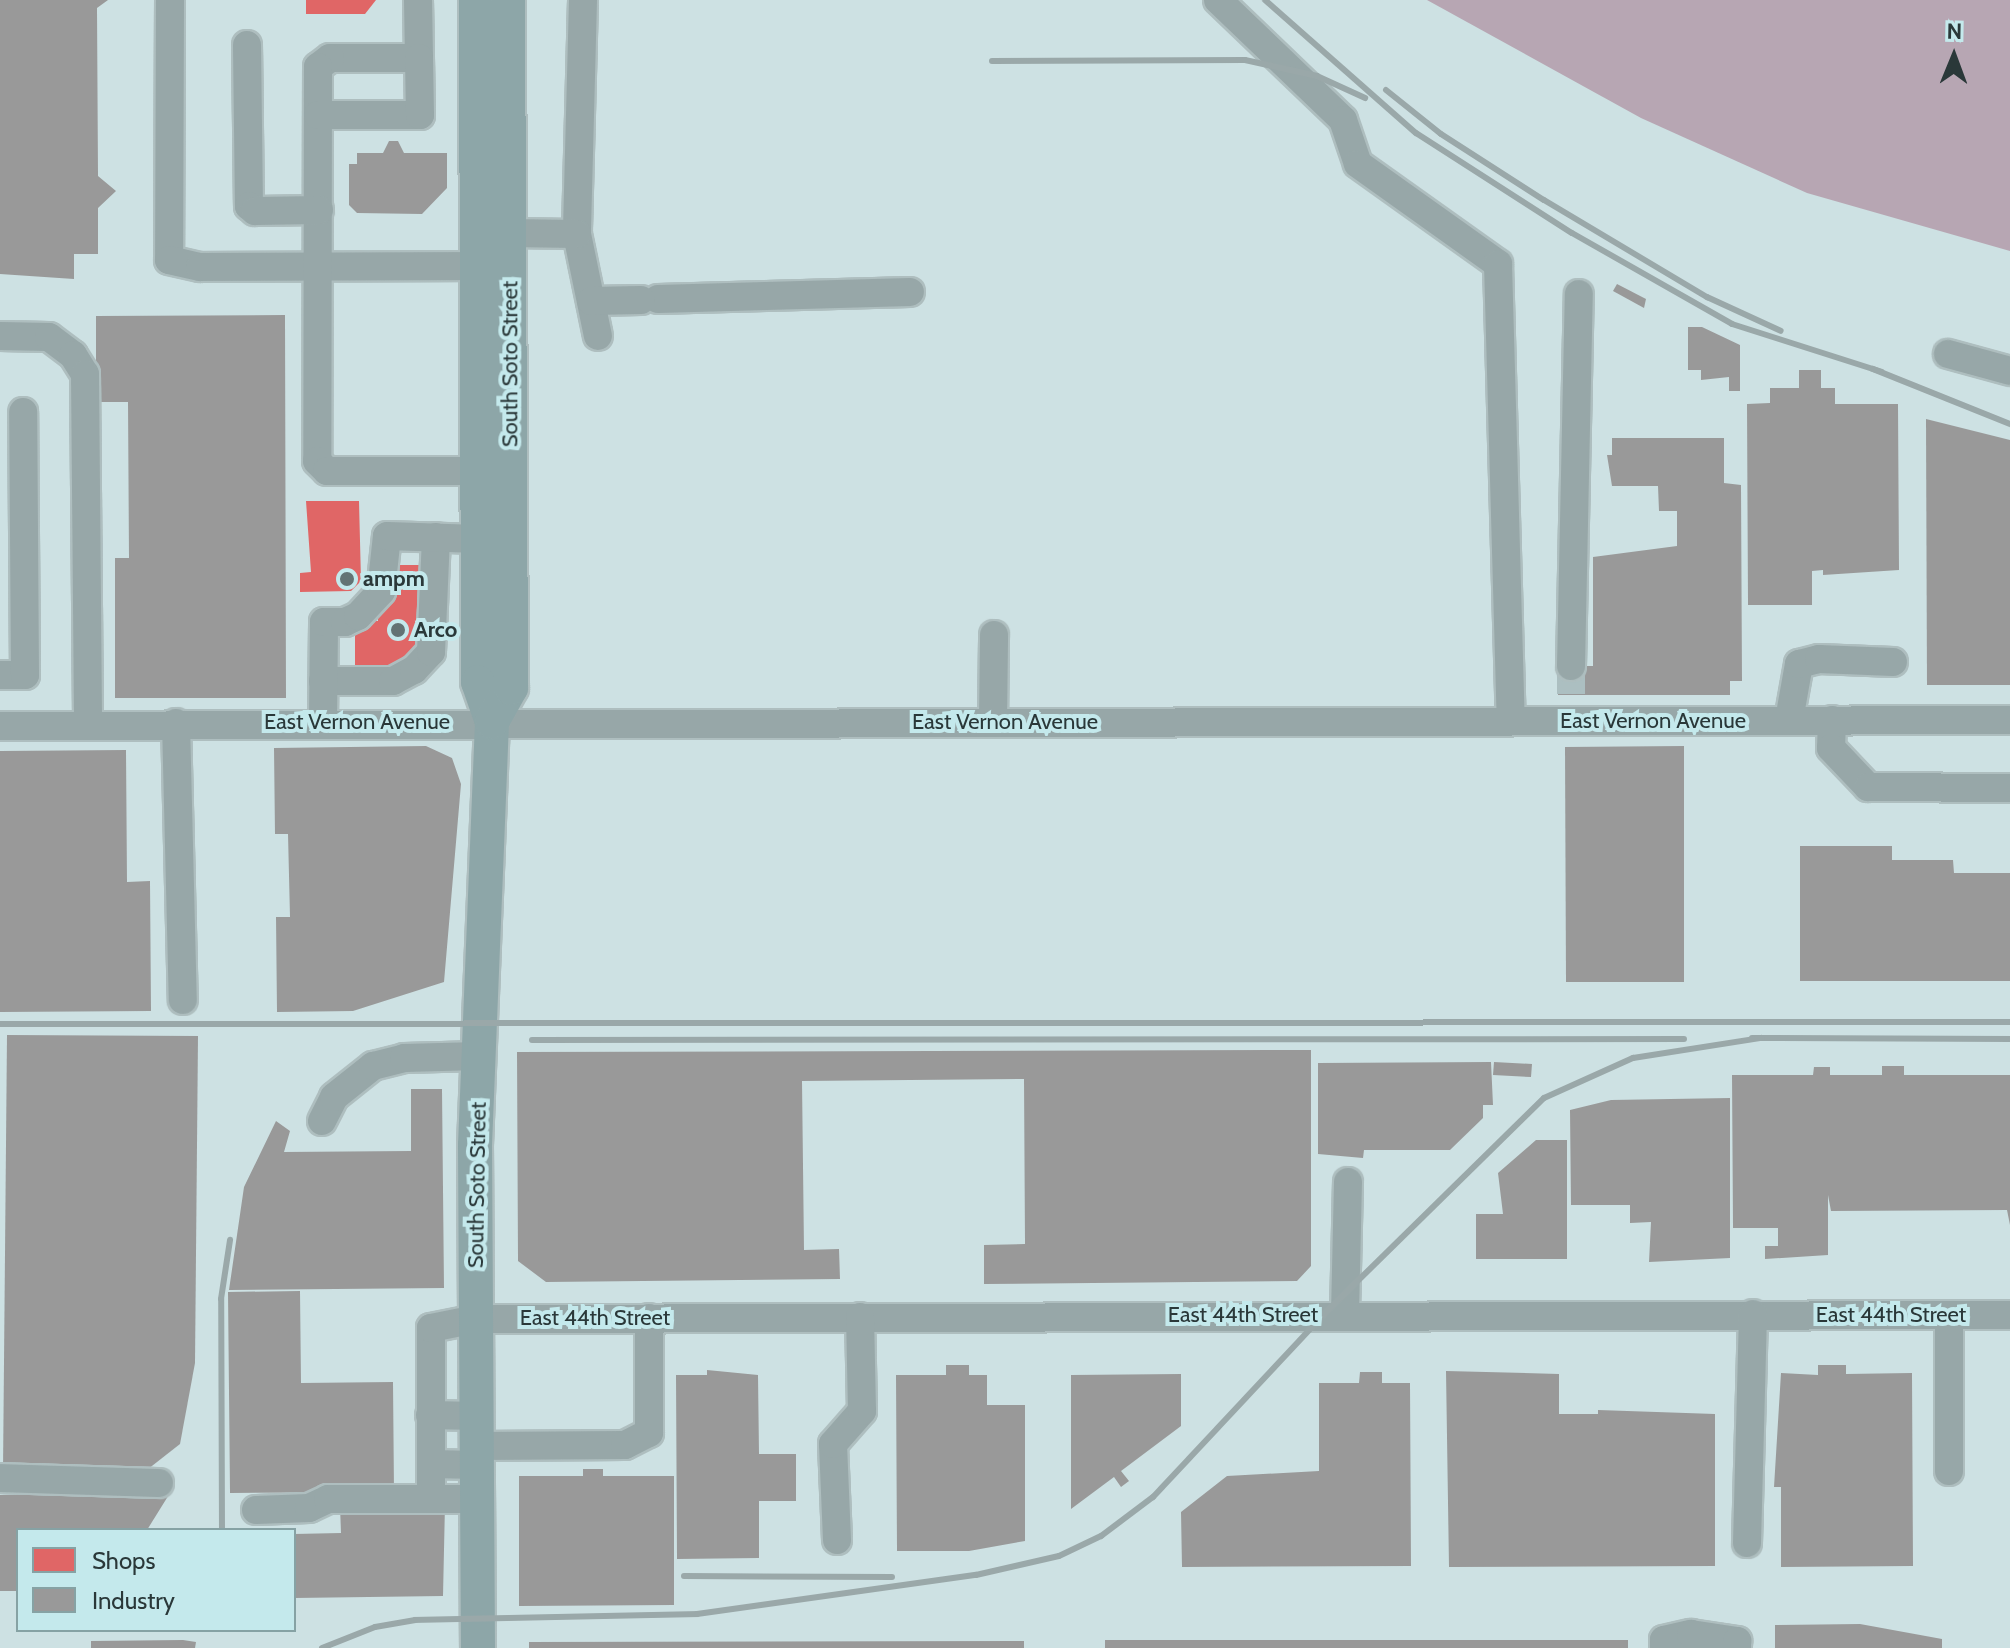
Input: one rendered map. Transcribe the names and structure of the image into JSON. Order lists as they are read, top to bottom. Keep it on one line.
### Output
{"streets":{"main road":["South Soto Street"],"street":["East Vernon Avenue","East 44th Street"]},"crossings":[["South Soto Street","East Vernon Avenue"],["South Soto Street","East 44th Street"]],"places":["ampm","Arco"],"legend":["Shops","Industry"],"north":"top"}
